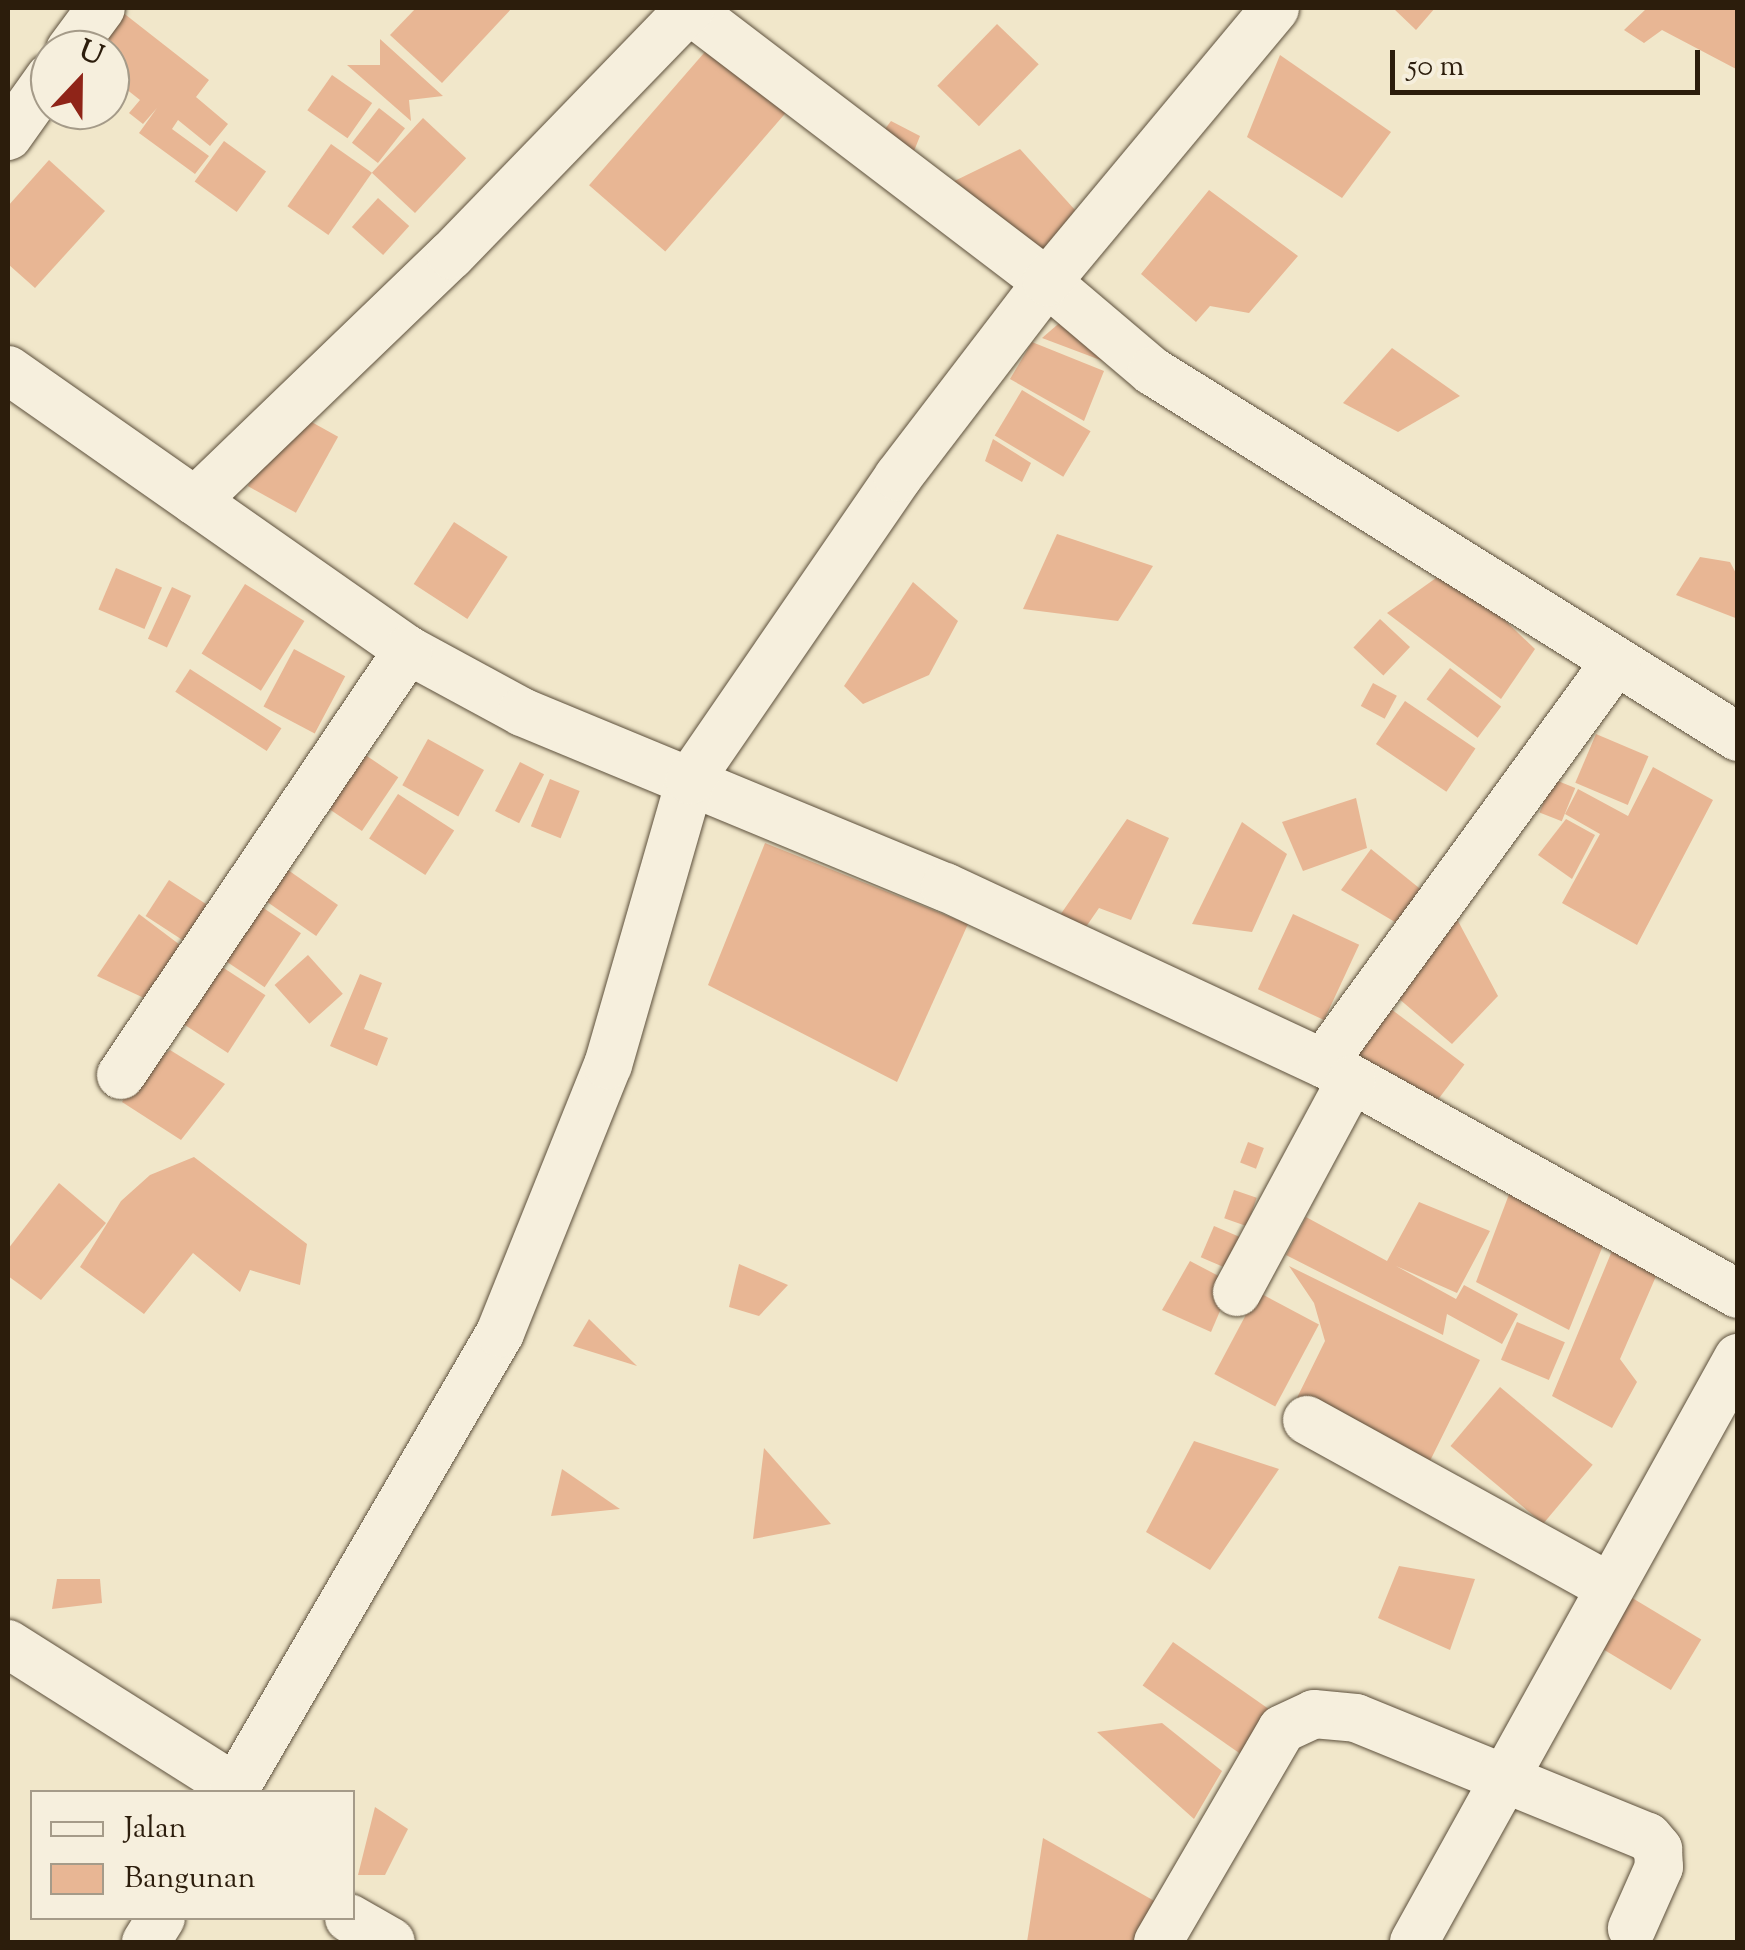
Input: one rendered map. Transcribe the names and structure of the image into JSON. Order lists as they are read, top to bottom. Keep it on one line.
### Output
{"legend":["Jalan","Bangunan"],"scale_bar":"50 m","north":"top"}
